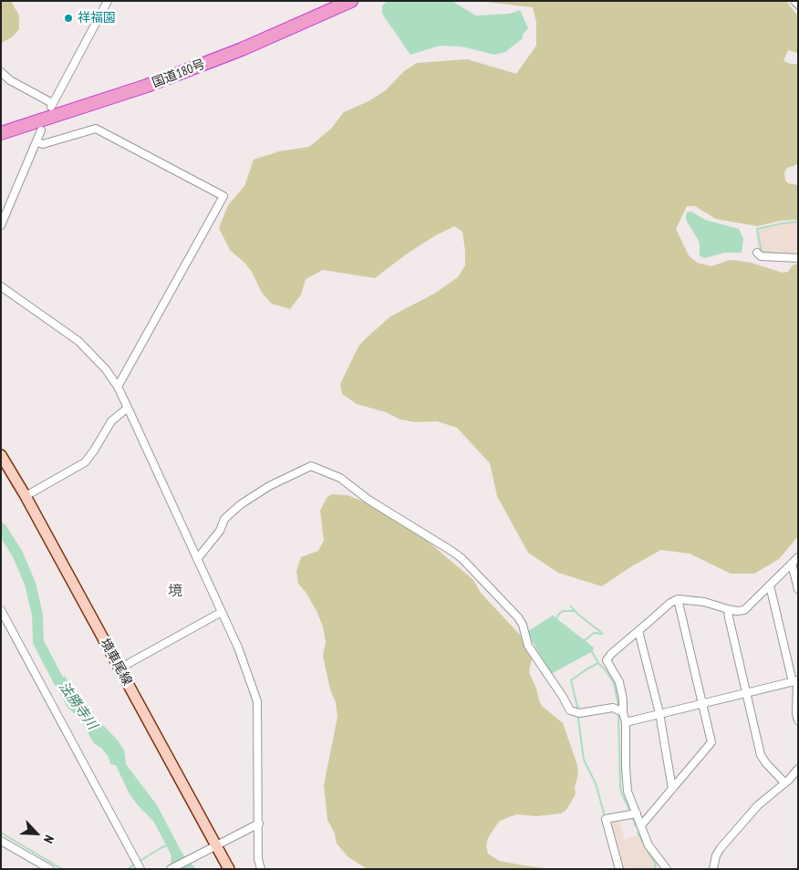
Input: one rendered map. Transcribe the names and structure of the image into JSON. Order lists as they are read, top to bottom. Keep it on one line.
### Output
{"streets":{"highway":["国道180号"],"main road":["境車尾線"]},"districts":["境"],"water":["法勝寺川"],"places":["祥福園"],"north":"bottom right"}
